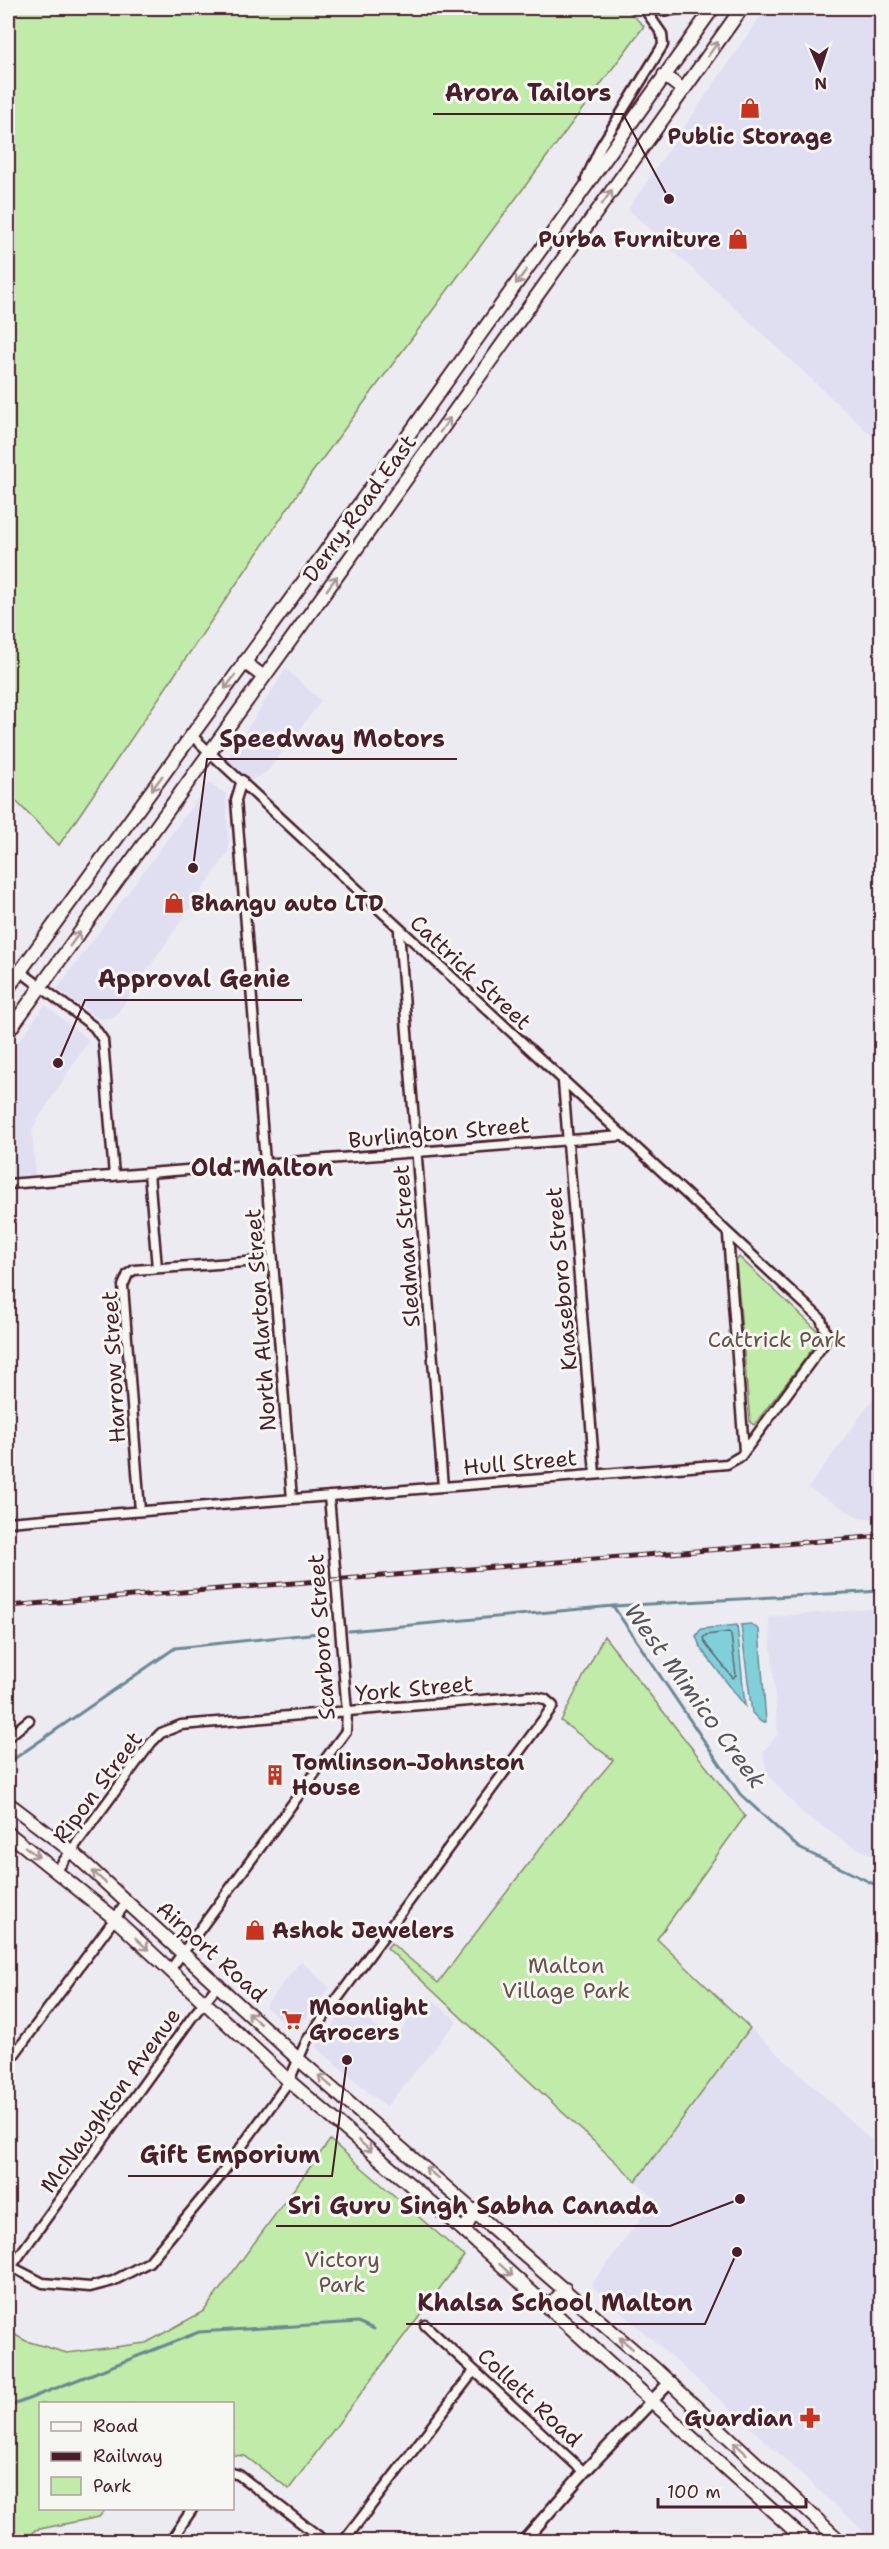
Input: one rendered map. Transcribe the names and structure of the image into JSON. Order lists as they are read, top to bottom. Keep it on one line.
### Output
{"streets":{"main road":["Derry Road East","Airport Road"],"street":["Cattrick Street","Burlington Street","Sledman Street","Knaseboro Street","North Alarton Street","Harrow Street","Hull Street","Scarboro Street","York Street","Ripon Street","McNaughton Avenue","Collett Road"]},"crossings":[["Derry Road East","Cattrick Street"],["Cattrick Street","Burlington Street"],["Cattrick Street","Sledman Street"],["Cattrick Street","Knaseboro Street"],["Cattrick Street","North Alarton Street"],["Cattrick Street","Hull Street"],["Burlington Street","Sledman Street"],["Burlington Street","Knaseboro Street"],["Burlington Street","North Alarton Street"],["Sledman Street","Hull Street"],["Knaseboro Street","Hull Street"],["North Alarton Street","Hull Street"],["Harrow Street","Hull Street"],["Hull Street","Scarboro Street"],["Scarboro Street","York Street"],["Scarboro Street","Airport Road"],["York Street","Ripon Street"],["York Street","Airport Road"],["Ripon Street","Airport Road"],["Airport Road","McNaughton Avenue"]],"districts":["Old Malton"],"water":["West Mimico Creek"],"parks":["Cattrick Park","Malton Village Park","Victory Park"],"places":{"shop":["Public Storage","Purba Furniture","Bhangu auto LTD","Ashok Jewelers"],"other":["Arora Tailors","Speedway Motors","Approval Genie","Gift Emporium","Sri Guru Singh Sabha Canada","Khalsa School Malton"],"building":["Tomlinson-Johnston House"],"supermarket":["Moonlight Grocers"],"pharmacy":["Guardian"]},"legend":["Road","Railway","Park"],"scale_bar":"100 m","north":"bottom"}
